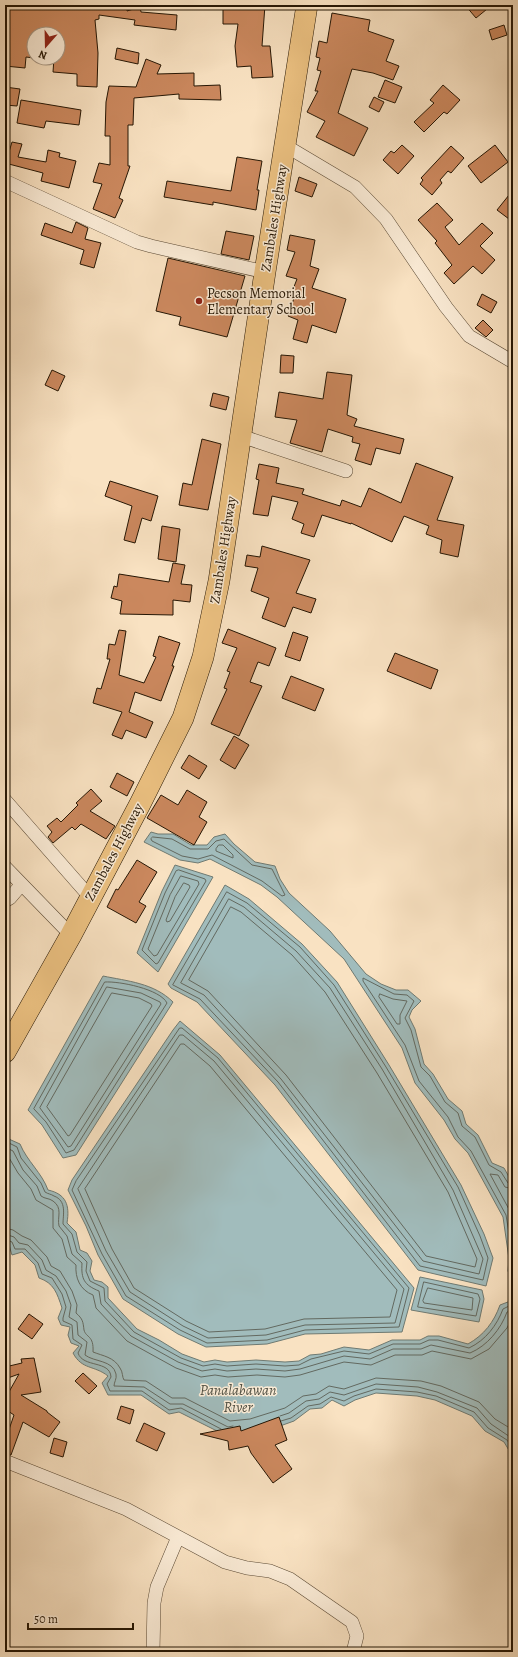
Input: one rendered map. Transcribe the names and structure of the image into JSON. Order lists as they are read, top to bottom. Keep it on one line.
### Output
{"streets":{"main road":["Zambales Highway"]},"water":["Panalabawan River"],"places":["Pecson Memorial Elementary School"],"scale_bar":"50 m","north":"bottom"}
